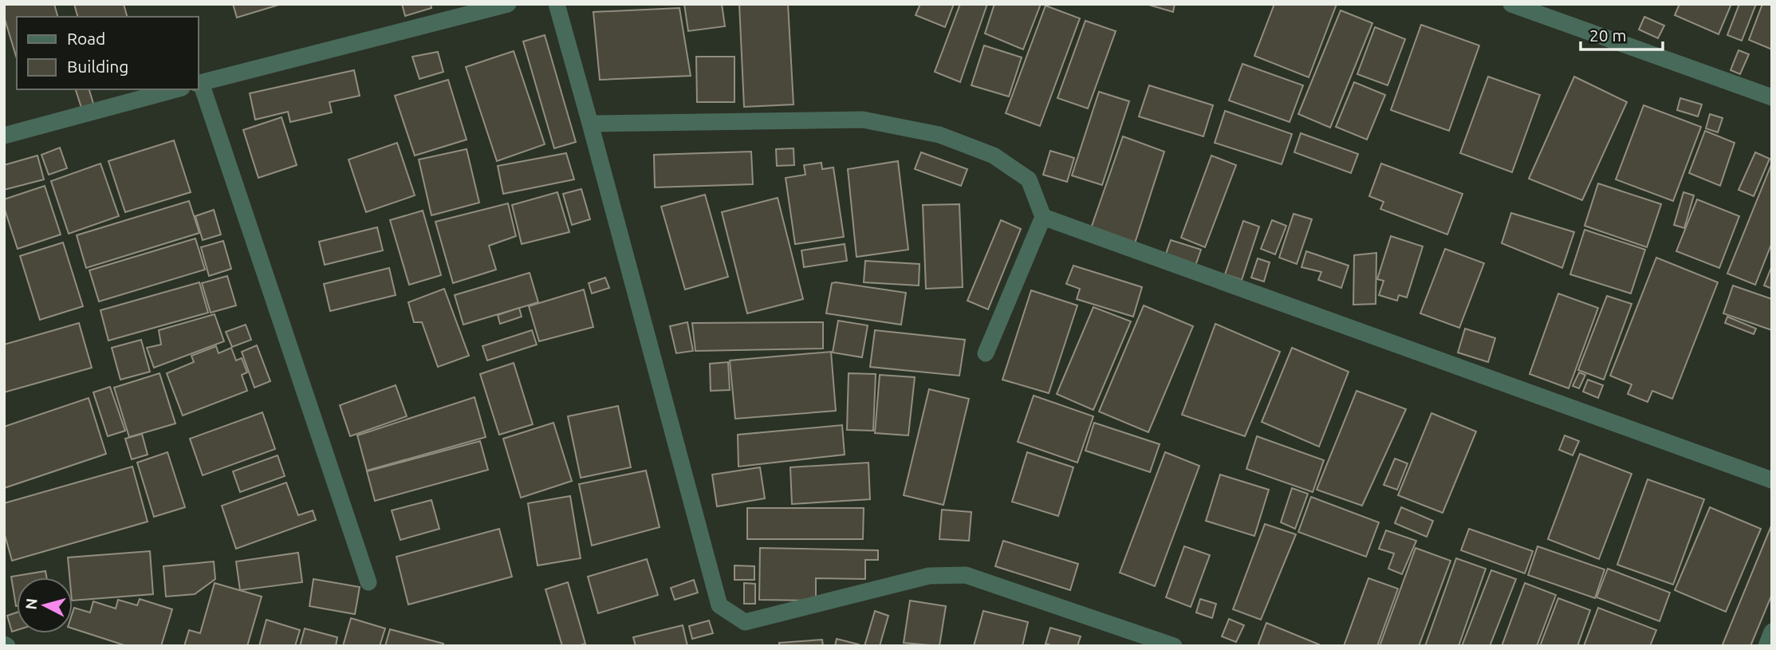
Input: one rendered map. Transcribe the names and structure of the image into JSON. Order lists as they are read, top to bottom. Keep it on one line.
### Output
{"legend":["Road","Building"],"scale_bar":"20 m","north":"left"}
